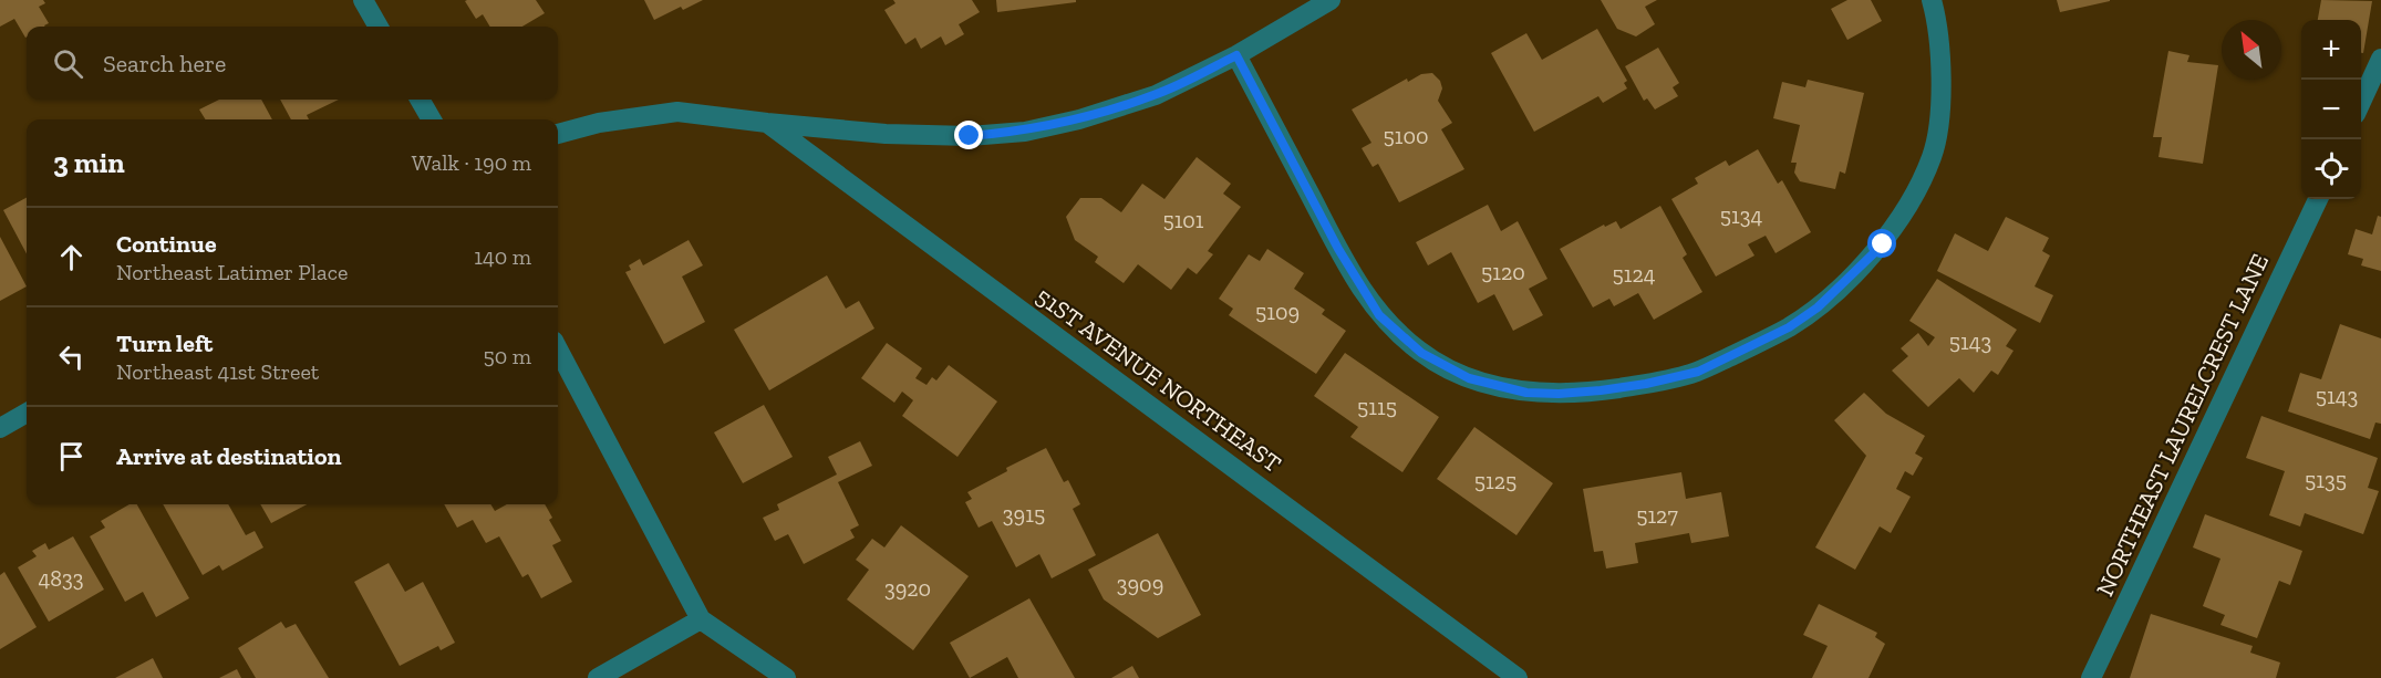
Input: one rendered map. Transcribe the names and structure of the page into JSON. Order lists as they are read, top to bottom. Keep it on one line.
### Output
{"streets":{"street":["51ST AVENUE NORTHEAST","NORTHEAST LAURELCREST LANE"]},"house_numbers":["5100","5134","5101","5120","5124","5109","5143","5143","5115","5135","5125","3915","5127","4833","3909","3920"],"north":"top left","page":{"map_buttons":["+","−"],"search":"Search here","heading":["3 min","Walk · 190 m"],"list":[["Continue","Northeast Latimer Place","140 m"],["Turn left","Northeast 41st Street","50 m"],"Arrive at destination"]}}
